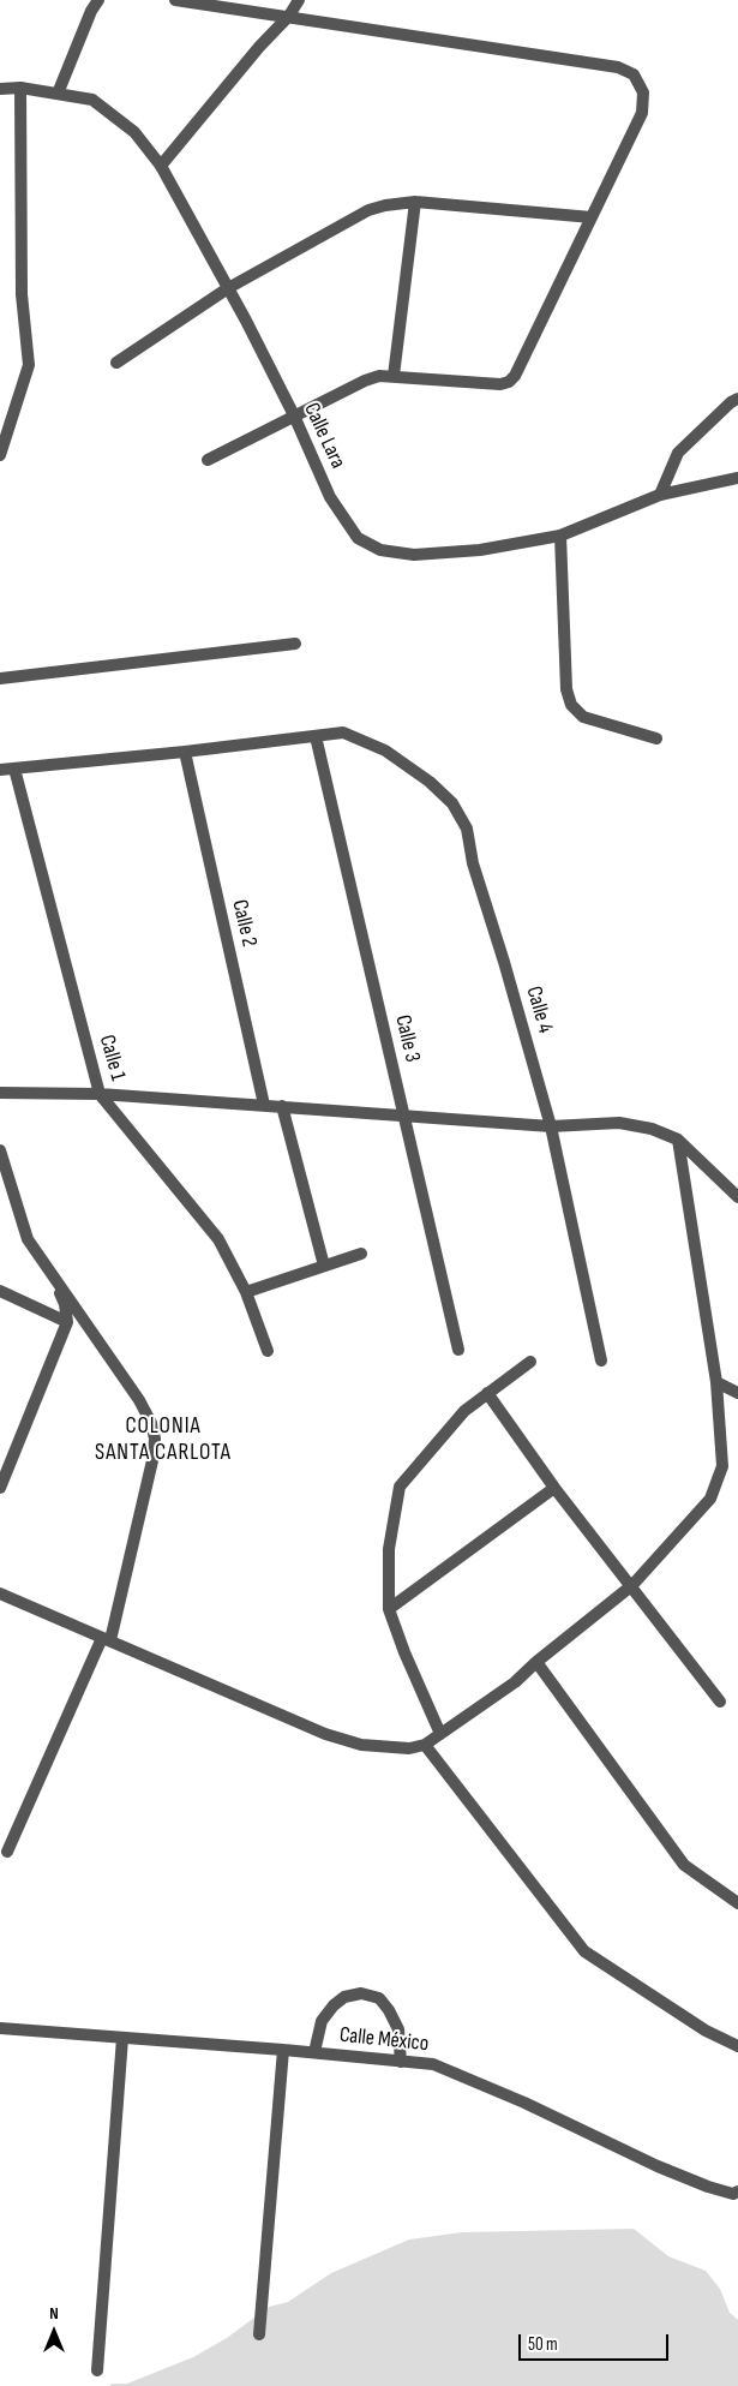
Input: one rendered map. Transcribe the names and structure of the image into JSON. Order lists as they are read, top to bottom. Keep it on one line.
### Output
{"streets":{"street":["Calle Lara","Calle 2","Calle 4","Calle 3","Calle 1","Calle México"]},"crossings":[["Calle 4","Calle 3"]],"districts":["COLONIA SANTA CARLOTA"],"scale_bar":"50 m","north":"top"}
